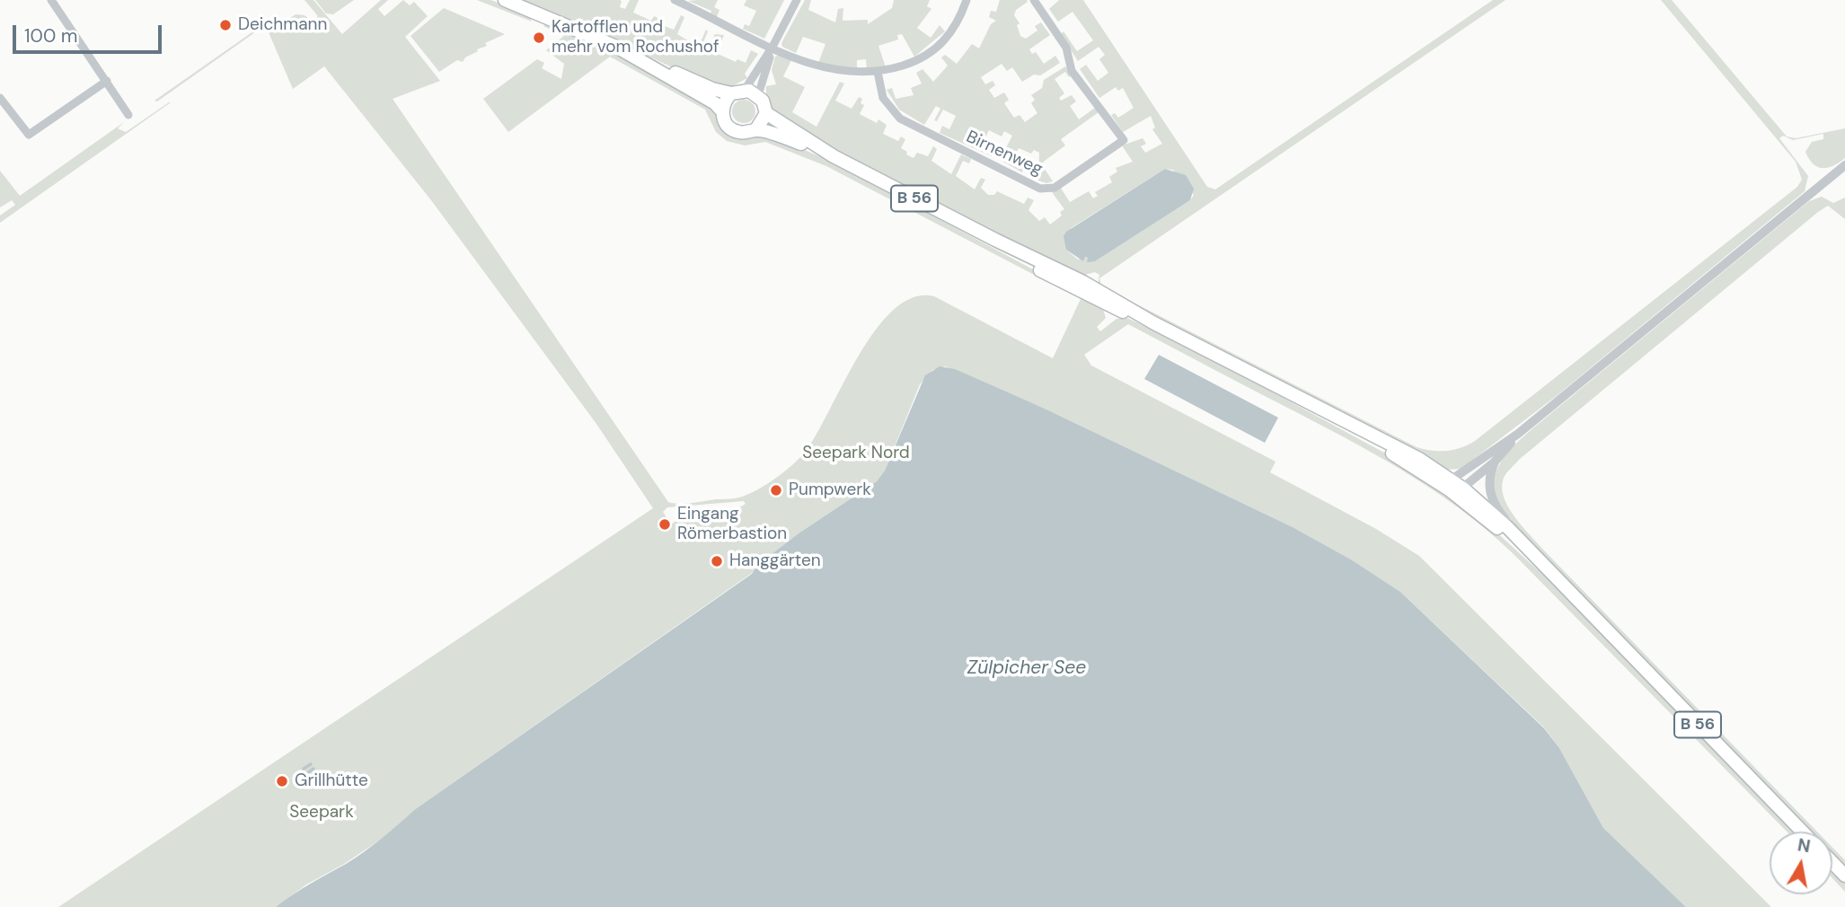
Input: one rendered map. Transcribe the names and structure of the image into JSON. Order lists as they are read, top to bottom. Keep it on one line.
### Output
{"streets":{"main road":["B 56"],"street":["Birnenweg"]},"water":["Zülpicher See"],"parks":["Seepark Nord","Seepark"],"places":["Deichmann","Kartofflen und mehr vom Rochushof","Pumpwerk","Eingang Römerbastion","Hanggärten","Grillhütte"],"scale_bar":"100 m","north":"top"}
